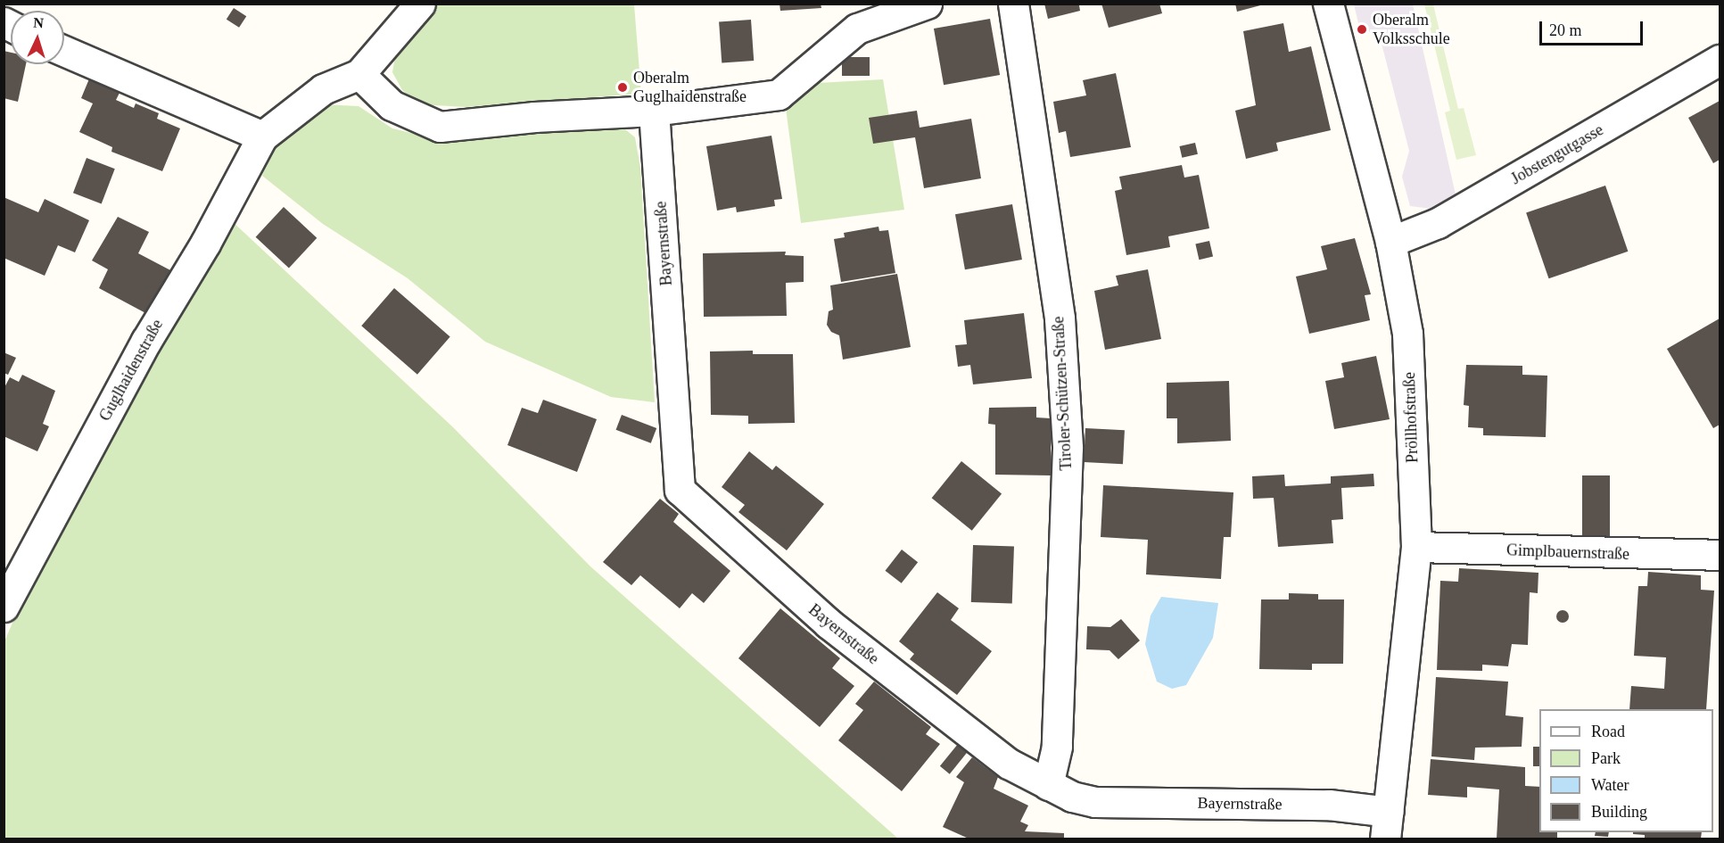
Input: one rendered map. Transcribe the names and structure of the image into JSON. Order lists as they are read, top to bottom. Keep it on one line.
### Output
{"streets":{"street":["Jobstengutgasse","Bayernstraße","Guglhaidenstraße","Tiroler-Schützen-Straße","Pröllhofstraße","Gimplbauernstraße"]},"crossings":[["Jobstengutgasse","Pröllhofstraße"],["Bayernstraße","Tiroler-Schützen-Straße"],["Bayernstraße","Pröllhofstraße"],["Pröllhofstraße","Gimplbauernstraße"]],"places":["Oberalm Volksschule","Oberalm Guglhaidenstraße"],"legend":["Road","Park","Water","Building"],"scale_bar":"20 m","north":"top"}
